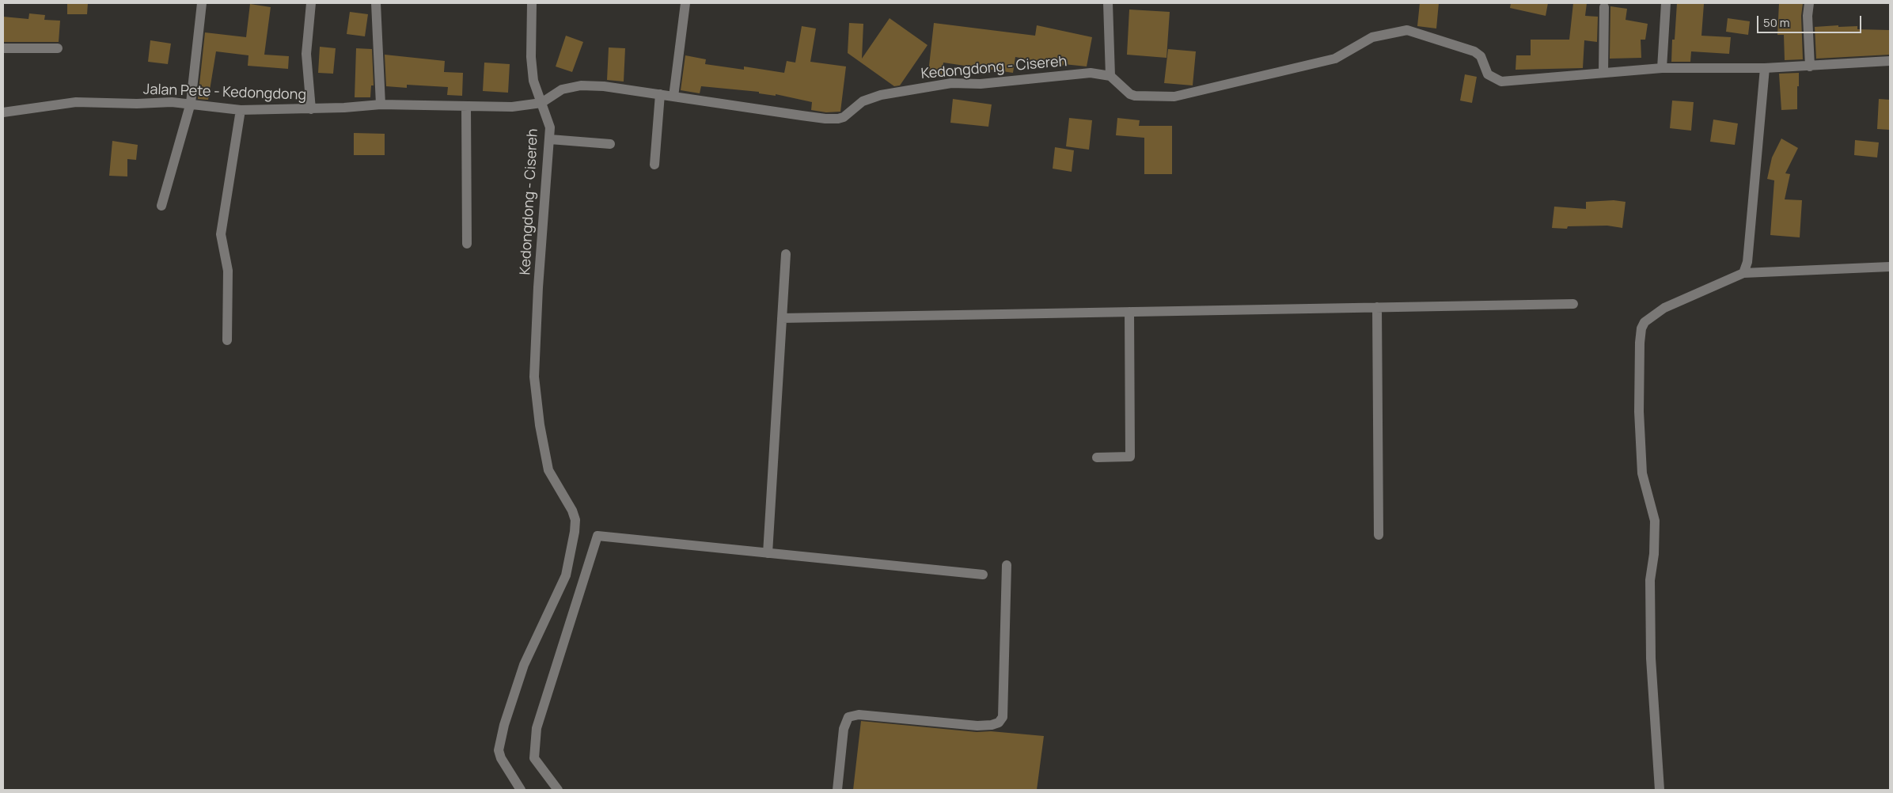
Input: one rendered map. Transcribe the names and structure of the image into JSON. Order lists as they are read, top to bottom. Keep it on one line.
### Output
{"streets":{"street":["Kedongdong - Cisereh","Jalan Pete - Kedongdong"]},"crossings":[["Kedongdong - Cisereh","Jalan Pete - Kedongdong"]],"scale_bar":"50 m"}
